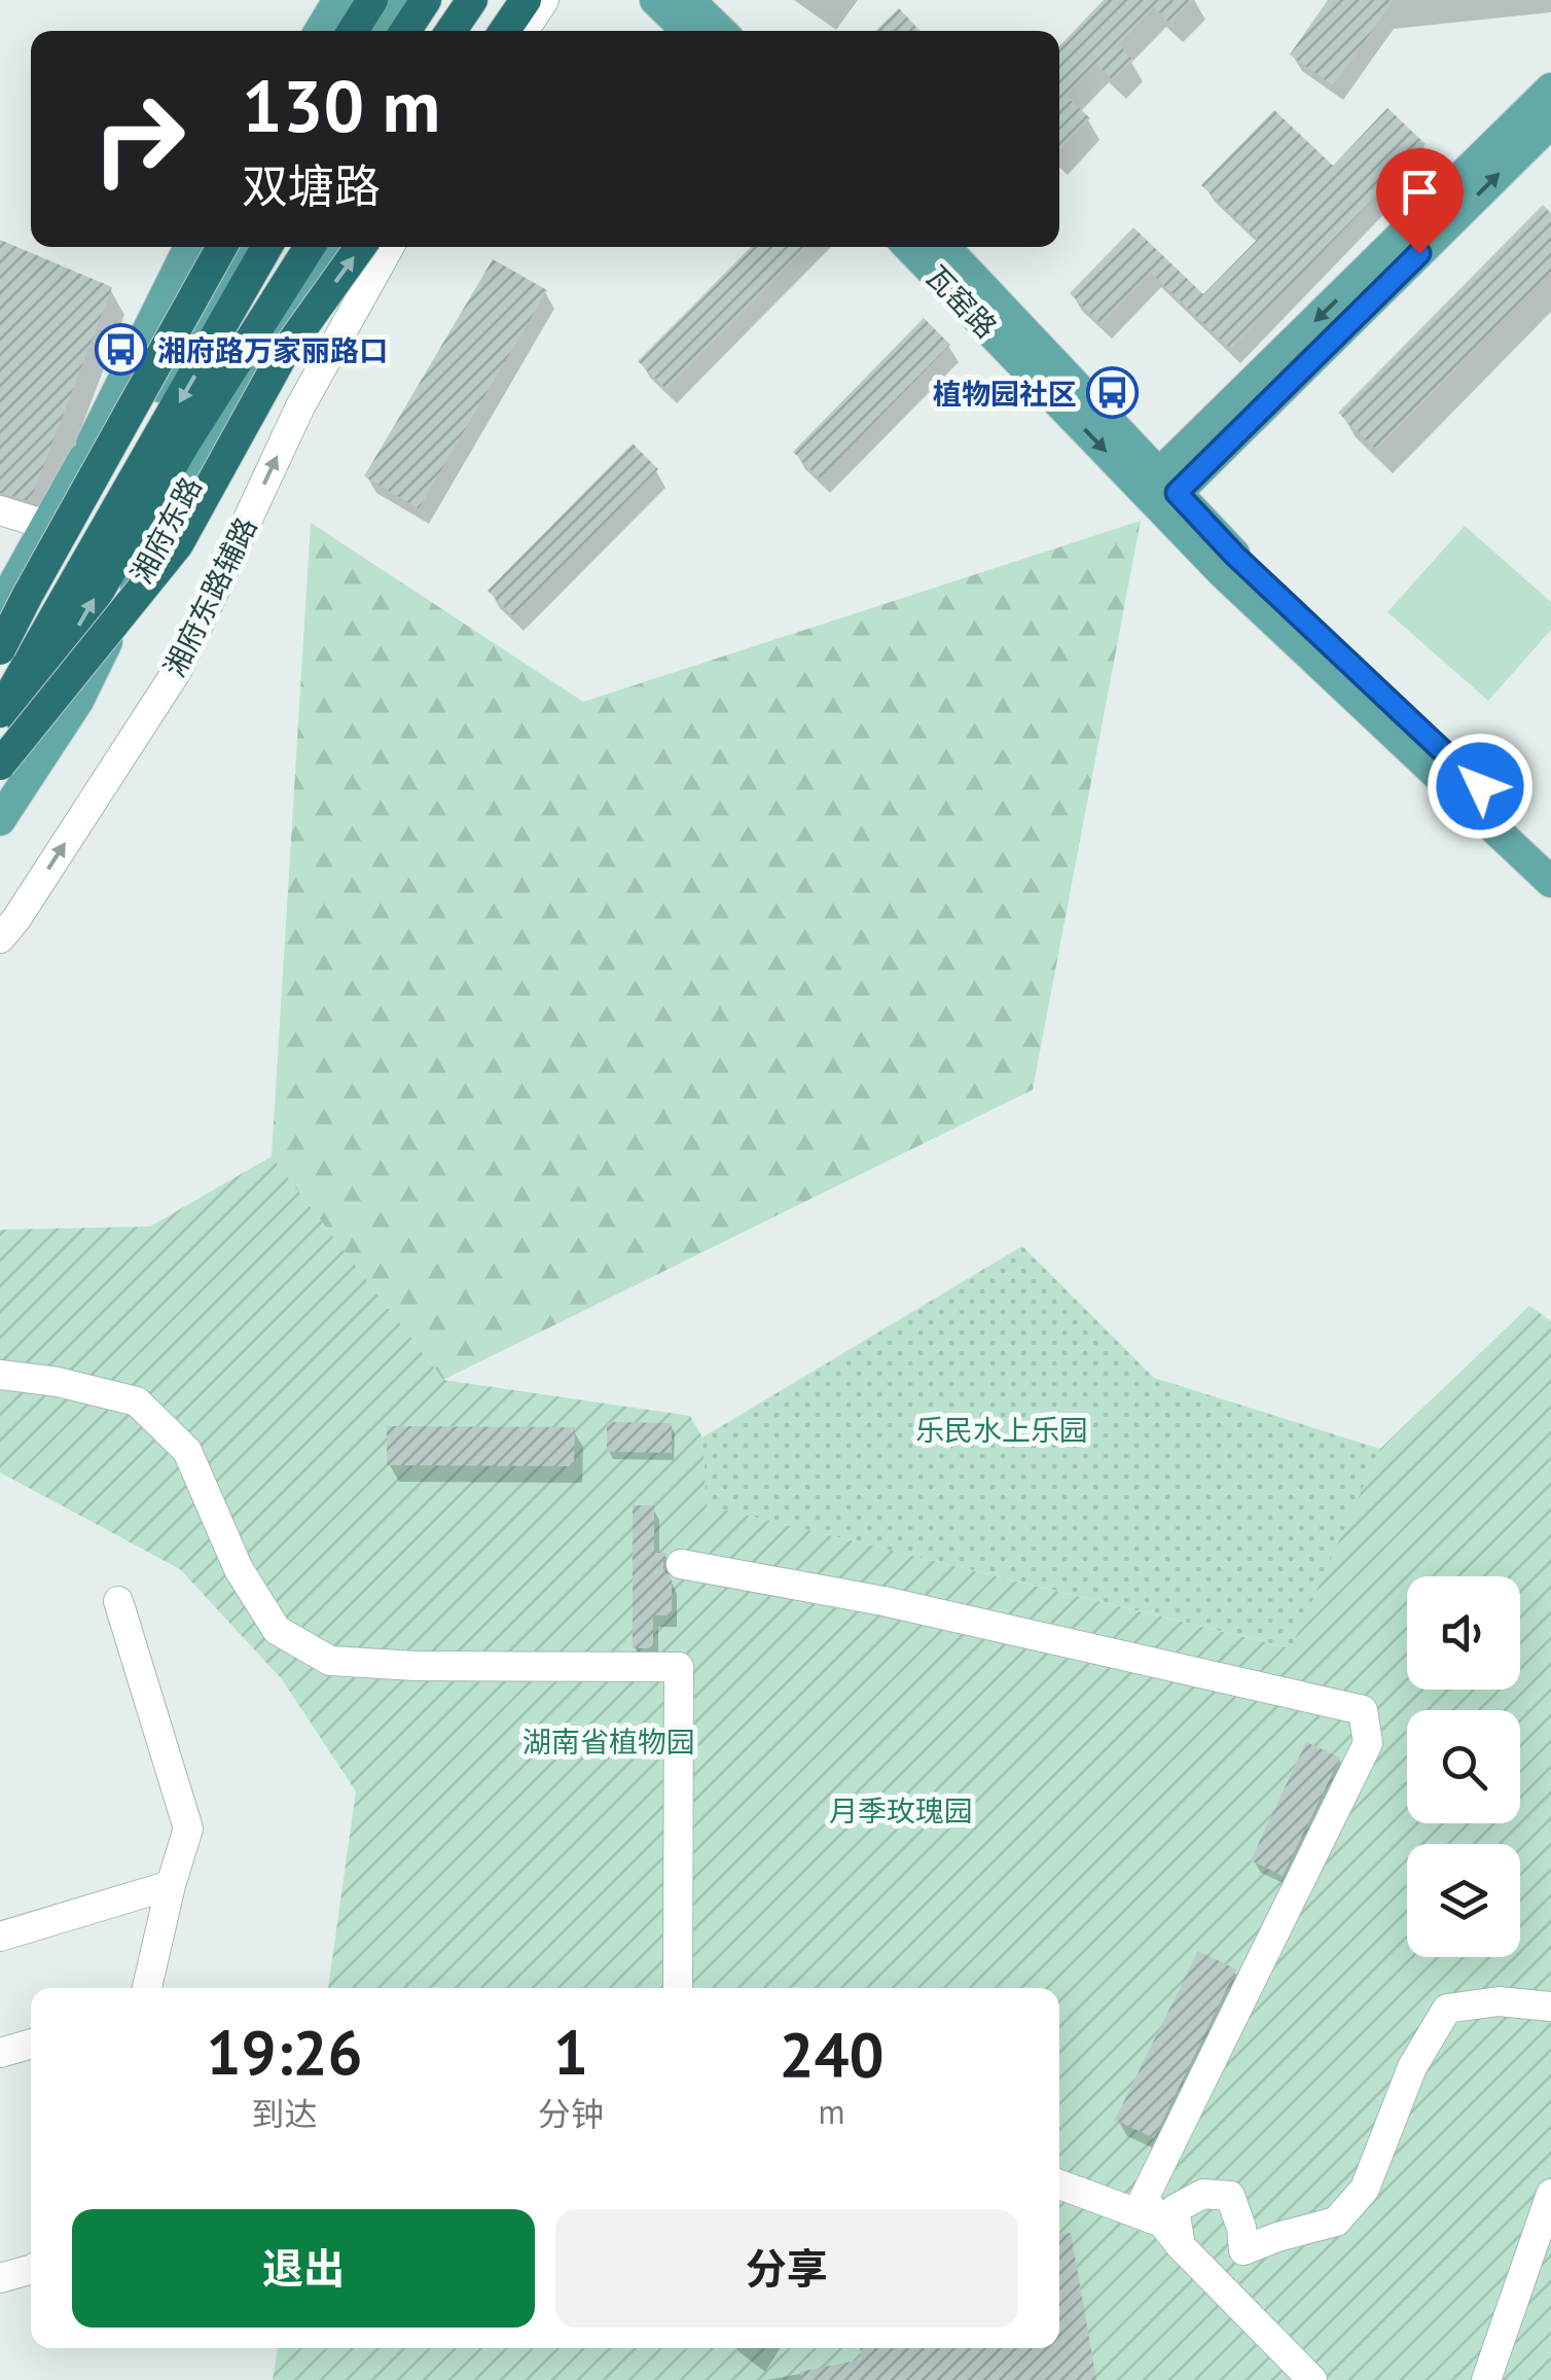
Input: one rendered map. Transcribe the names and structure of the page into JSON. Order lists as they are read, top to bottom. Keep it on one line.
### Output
{"streets":{"main road":["瓦窑路","湘府东路"],"street":["湘府东路辅路"]},"one_way":["湘府东路辅路"],"parks":["乐民水上乐园","湖南省植物园","月季玫瑰园"],"places":{"bus stop":["湘府路万家丽路口","植物园社区"]},"page":{"turn":["130 m","双塘路"],"eta":["19:26","到达","1","分钟","240","m"],"buttons":["退出","分享"]}}
